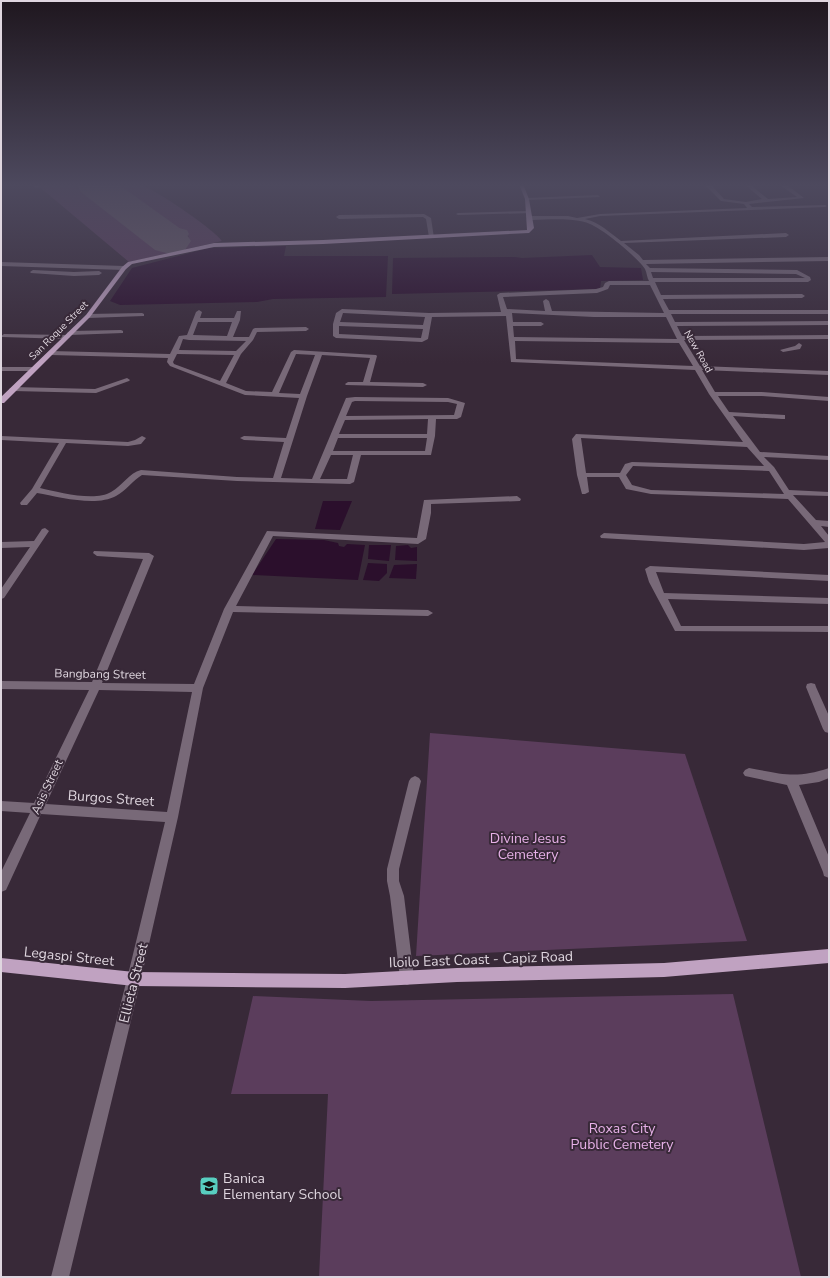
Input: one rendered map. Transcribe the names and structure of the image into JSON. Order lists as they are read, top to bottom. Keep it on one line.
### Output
{"streets":{"main road":["San Roque Street","Legaspi Street","Iloilo East Coast - Capiz Road"],"street":["New Road","Bangbang Street","Asis Street","Burgos Street","Ellieta Street"]},"crossings":[["Bangbang Street","Asis Street"],["Bangbang Street","Ellieta Street"],["Asis Street","Burgos Street"],["Burgos Street","Ellieta Street"],["Legaspi Street","Iloilo East Coast - Capiz Road"],["Legaspi Street","Ellieta Street"],["Iloilo East Coast - Capiz Road","Ellieta Street"]],"parks":["Divine Jesus Cemetery","Roxas City Public Cemetery"],"places":{"school or university":["Banica Elementary School"]}}
